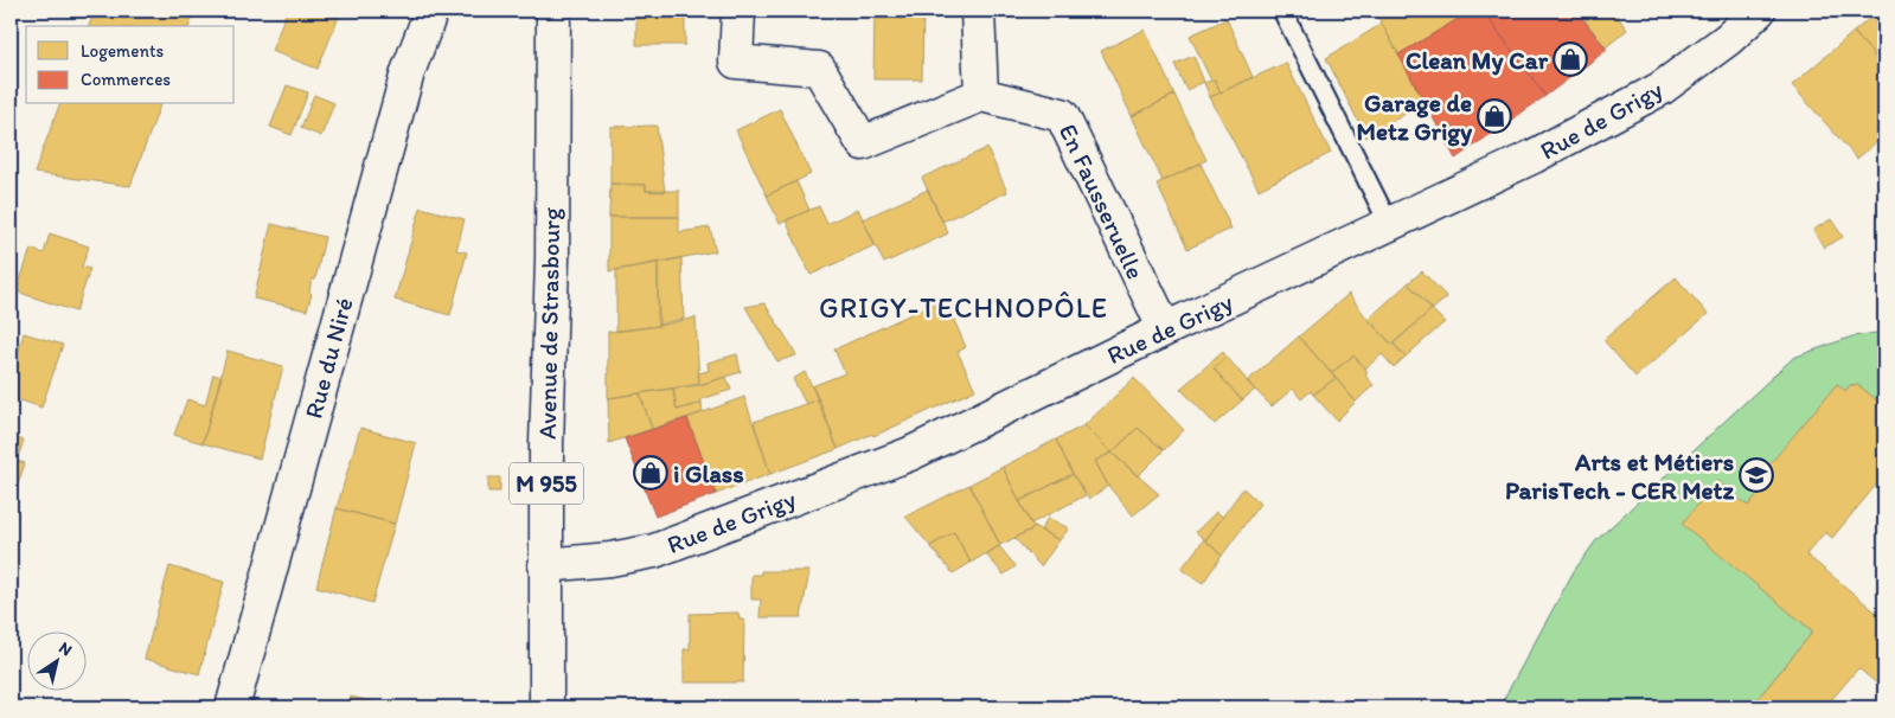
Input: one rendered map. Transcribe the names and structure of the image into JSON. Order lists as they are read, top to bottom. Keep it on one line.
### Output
{"streets":{"street":["Rue de Grigy","En Fausseruelle","Avenue de Strasbourg","Rue du Niré","M 955"]},"crossings":[["Rue de Grigy","En Fausseruelle"],["Rue de Grigy","Avenue de Strasbourg"]],"districts":["GRIGY-TECHNOPÔLE"],"places":{"shop":["Clean My Car","Garage de Metz Grigy","i Glass"],"school or university":["Arts et Métiers ParisTech - CER Metz"]},"legend":["Logements","Commerces"],"north":"top right"}
